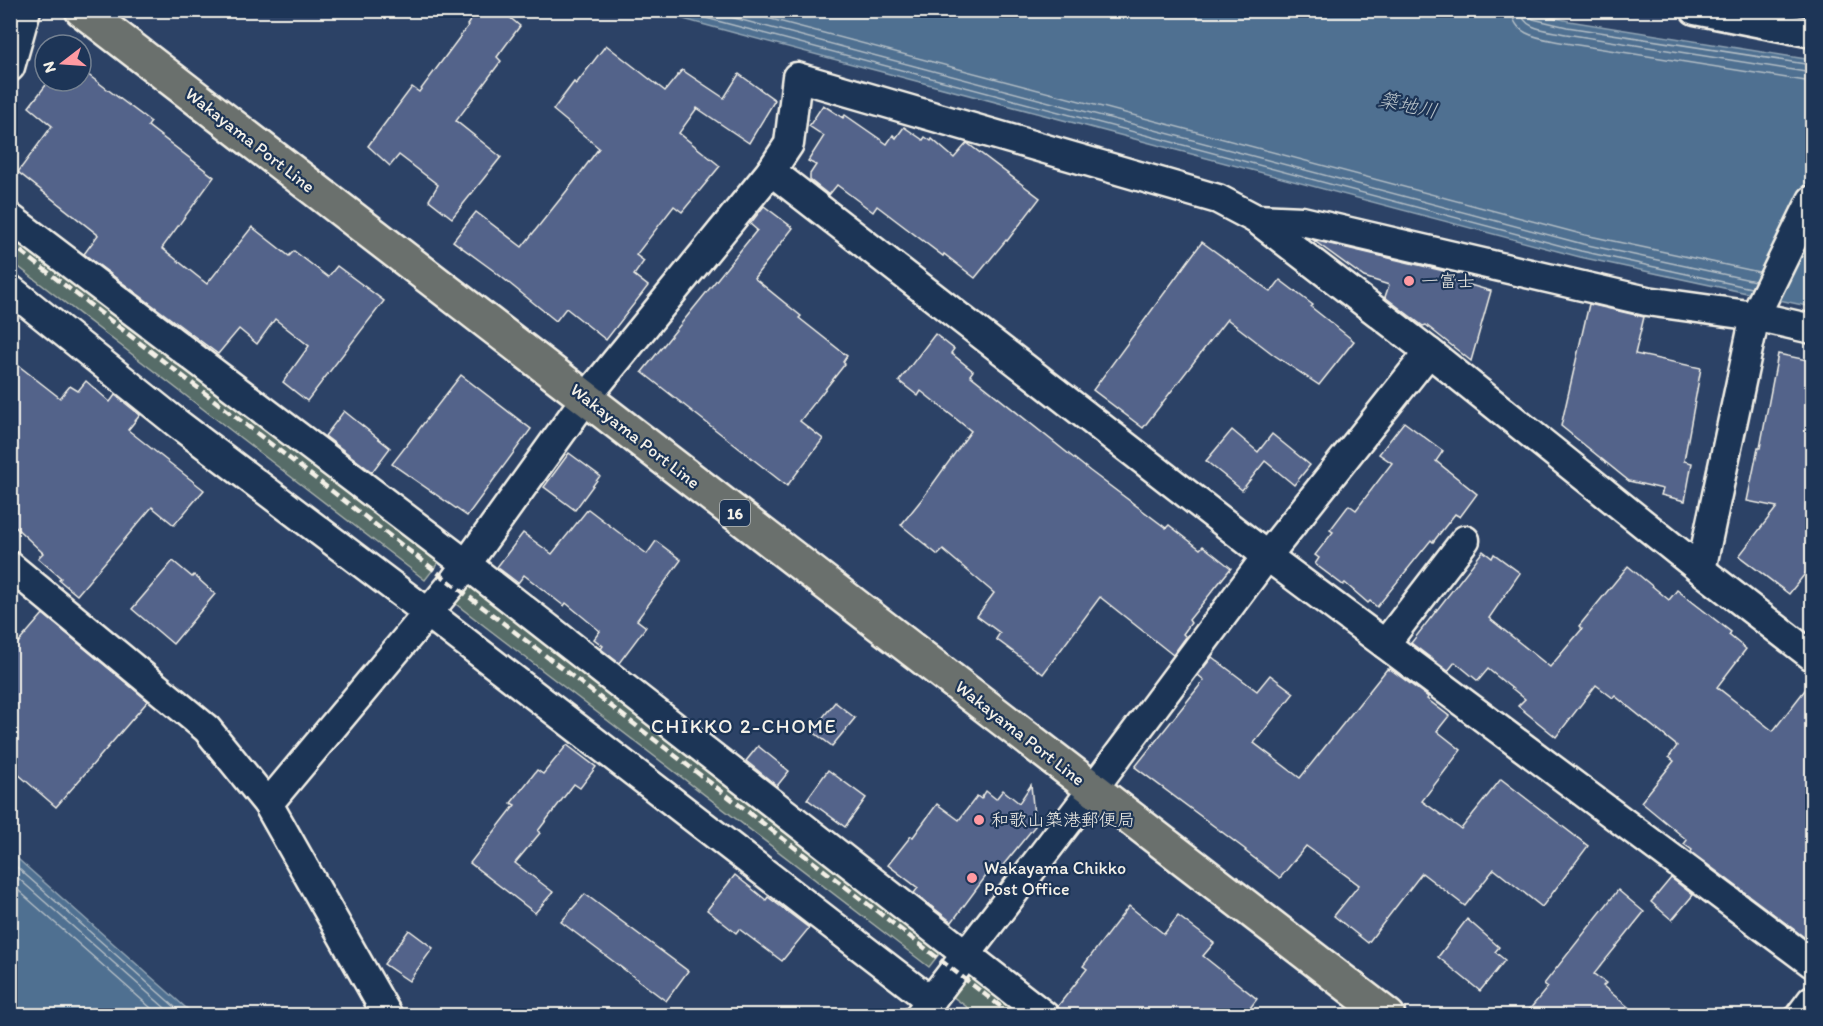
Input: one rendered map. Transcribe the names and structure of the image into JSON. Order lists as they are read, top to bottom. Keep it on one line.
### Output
{"streets":{"main road":["Wakayama Port Line","16"]},"districts":["CHIKKO 2-CHOME"],"water":["築地川"],"places":["一富士","和歌山築港郵便局","Wakayama Chikko Post Office"],"north":"left"}
